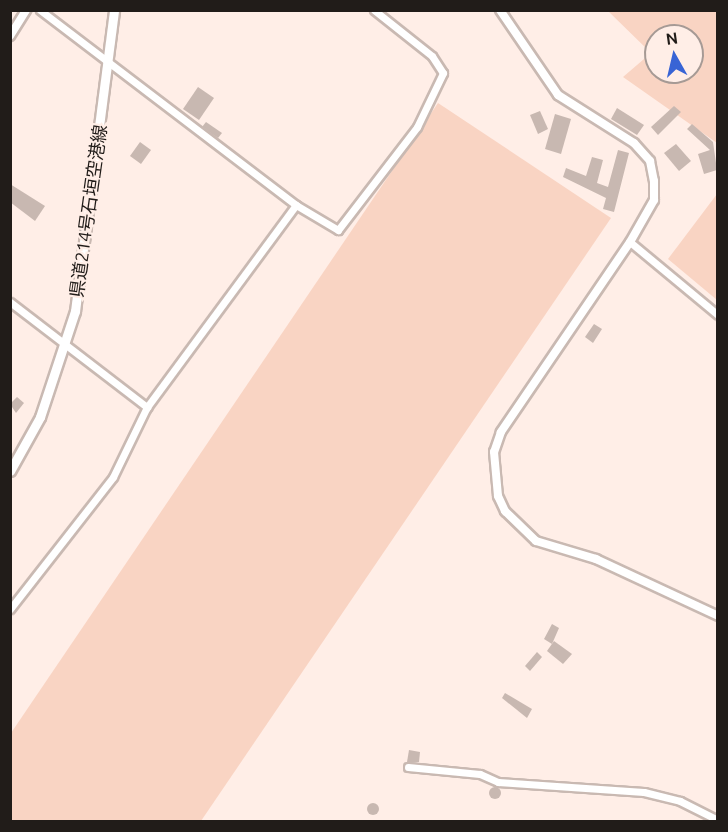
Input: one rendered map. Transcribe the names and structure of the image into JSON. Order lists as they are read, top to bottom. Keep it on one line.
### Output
{"streets":{"main road":["県道214号石垣空港線"]},"north":"top"}
